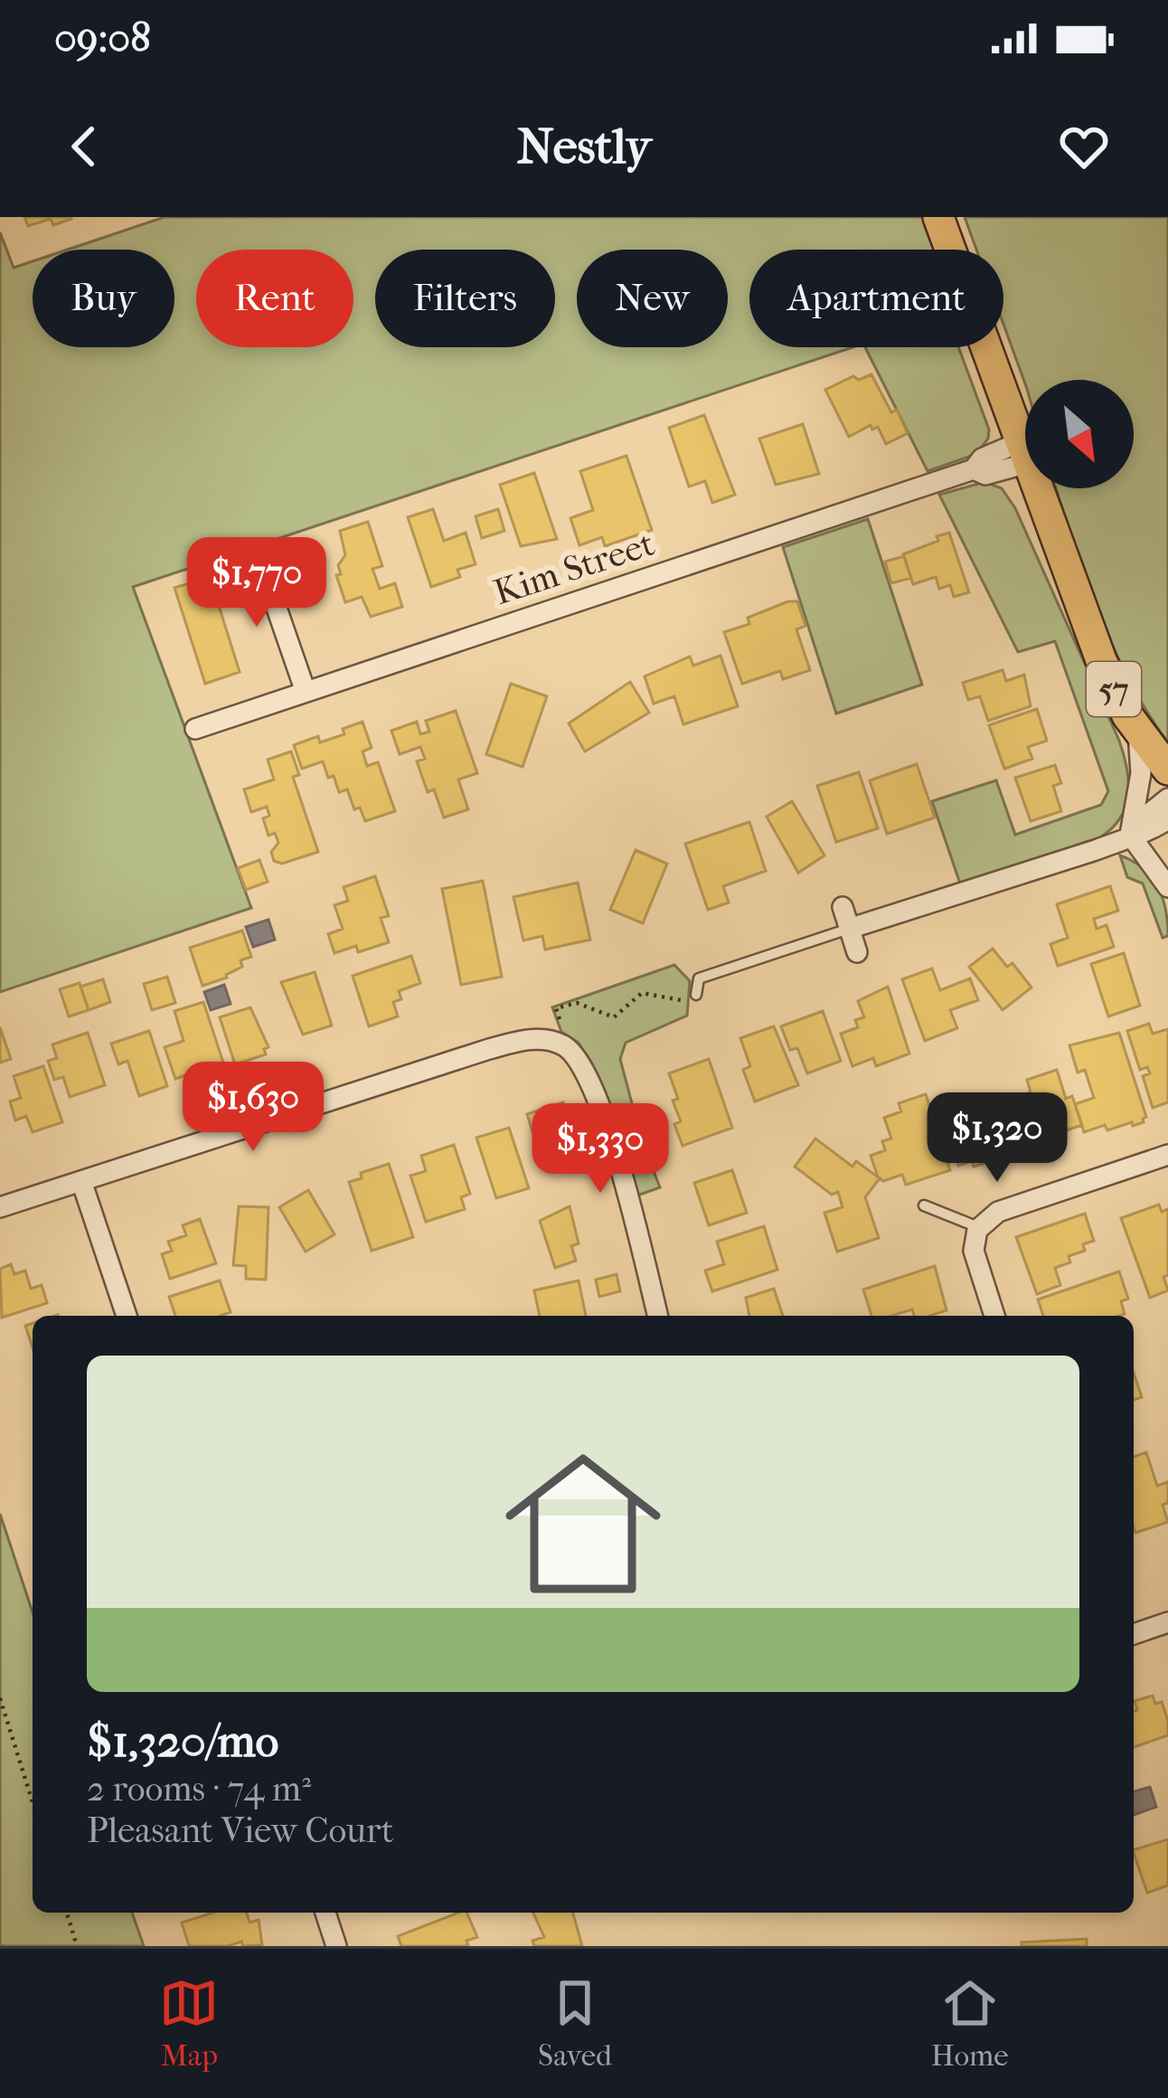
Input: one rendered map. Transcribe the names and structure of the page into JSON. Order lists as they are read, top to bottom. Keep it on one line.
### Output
{"streets":{"main road":["57"],"street":["Kim Street"]},"crossings":[["Kim Street","57"]],"north":"bottom right","page":{"status":"09:08","header":"Nestly","chip":["Buy","Rent","Filters","New","Apartment"],"price":["$1,770","$1,630","$1,320","$1,330"],"list":[{"name":"$1,320/mo","note":"2 rooms · 74 m² · Pleasant View Court"}],"tabs":["Map","Saved","Home"]}}
